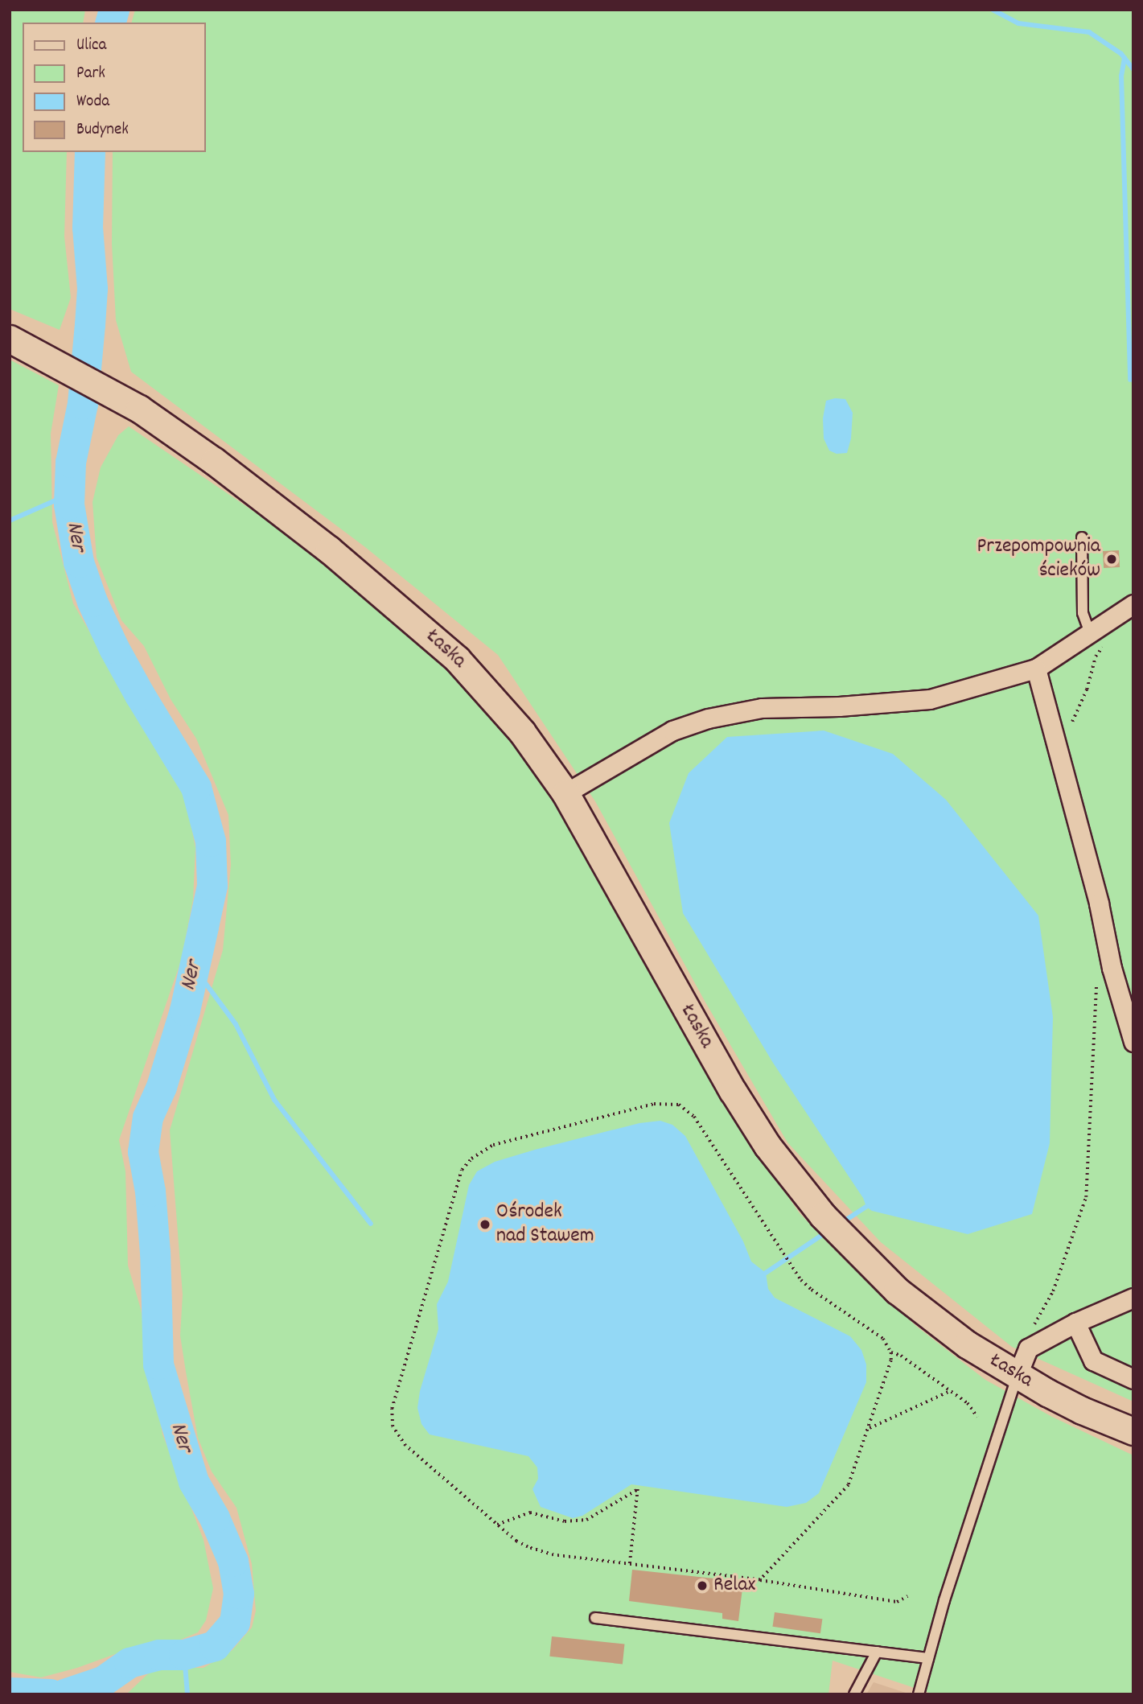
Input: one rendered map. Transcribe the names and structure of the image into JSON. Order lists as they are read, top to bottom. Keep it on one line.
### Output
{"streets":{"main road":["Łaska"]},"water":["Ner"],"places":["Przepompownia ścieków","Ośrodek nad Stawem","Relax"],"legend":["Ulica","Park","Woda","Budynek"]}
